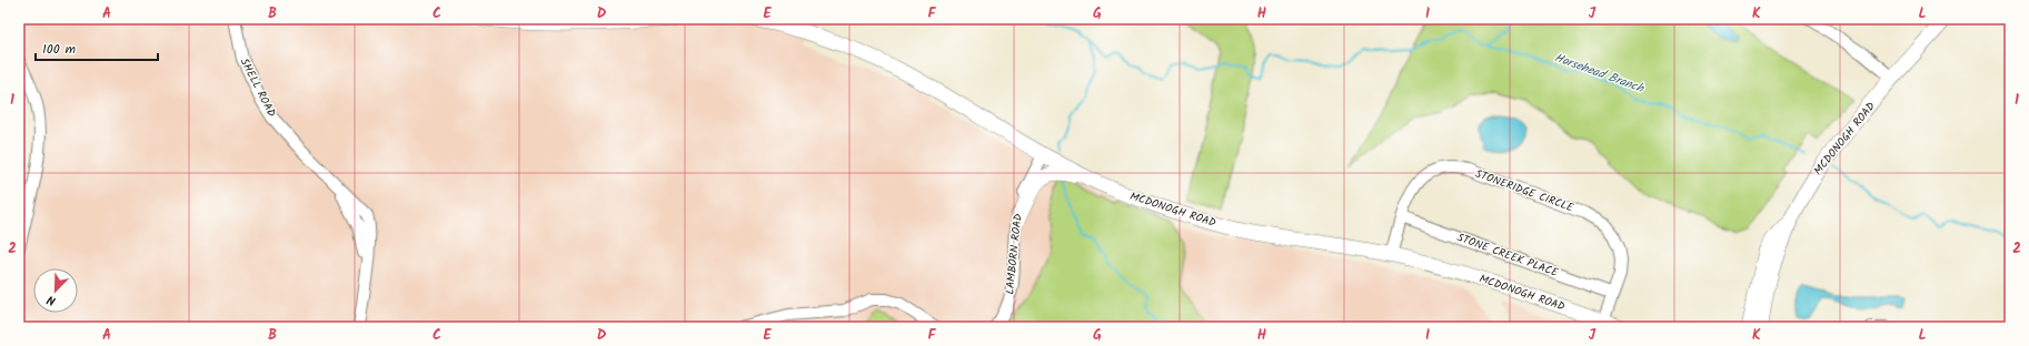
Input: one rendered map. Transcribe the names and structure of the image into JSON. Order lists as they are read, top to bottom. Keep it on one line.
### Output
{"streets":{"main road":["MCDONOGH ROAD"],"street":["SHELL ROAD","STONERIDGE CIRCLE","LAMBORN ROAD","STONE CREEK PLACE"]},"crossings":[["MCDONOGH ROAD","STONERIDGE CIRCLE"],["MCDONOGH ROAD","LAMBORN ROAD"],["STONERIDGE CIRCLE","STONE CREEK PLACE"]],"water":["Horsehead Branch"],"scale_bar":"100 m","north":"bottom left","grid":{"columns":["A","B","C","D","E","F","G","H","I","J","K","L"],"rows":["1","2"]}}
